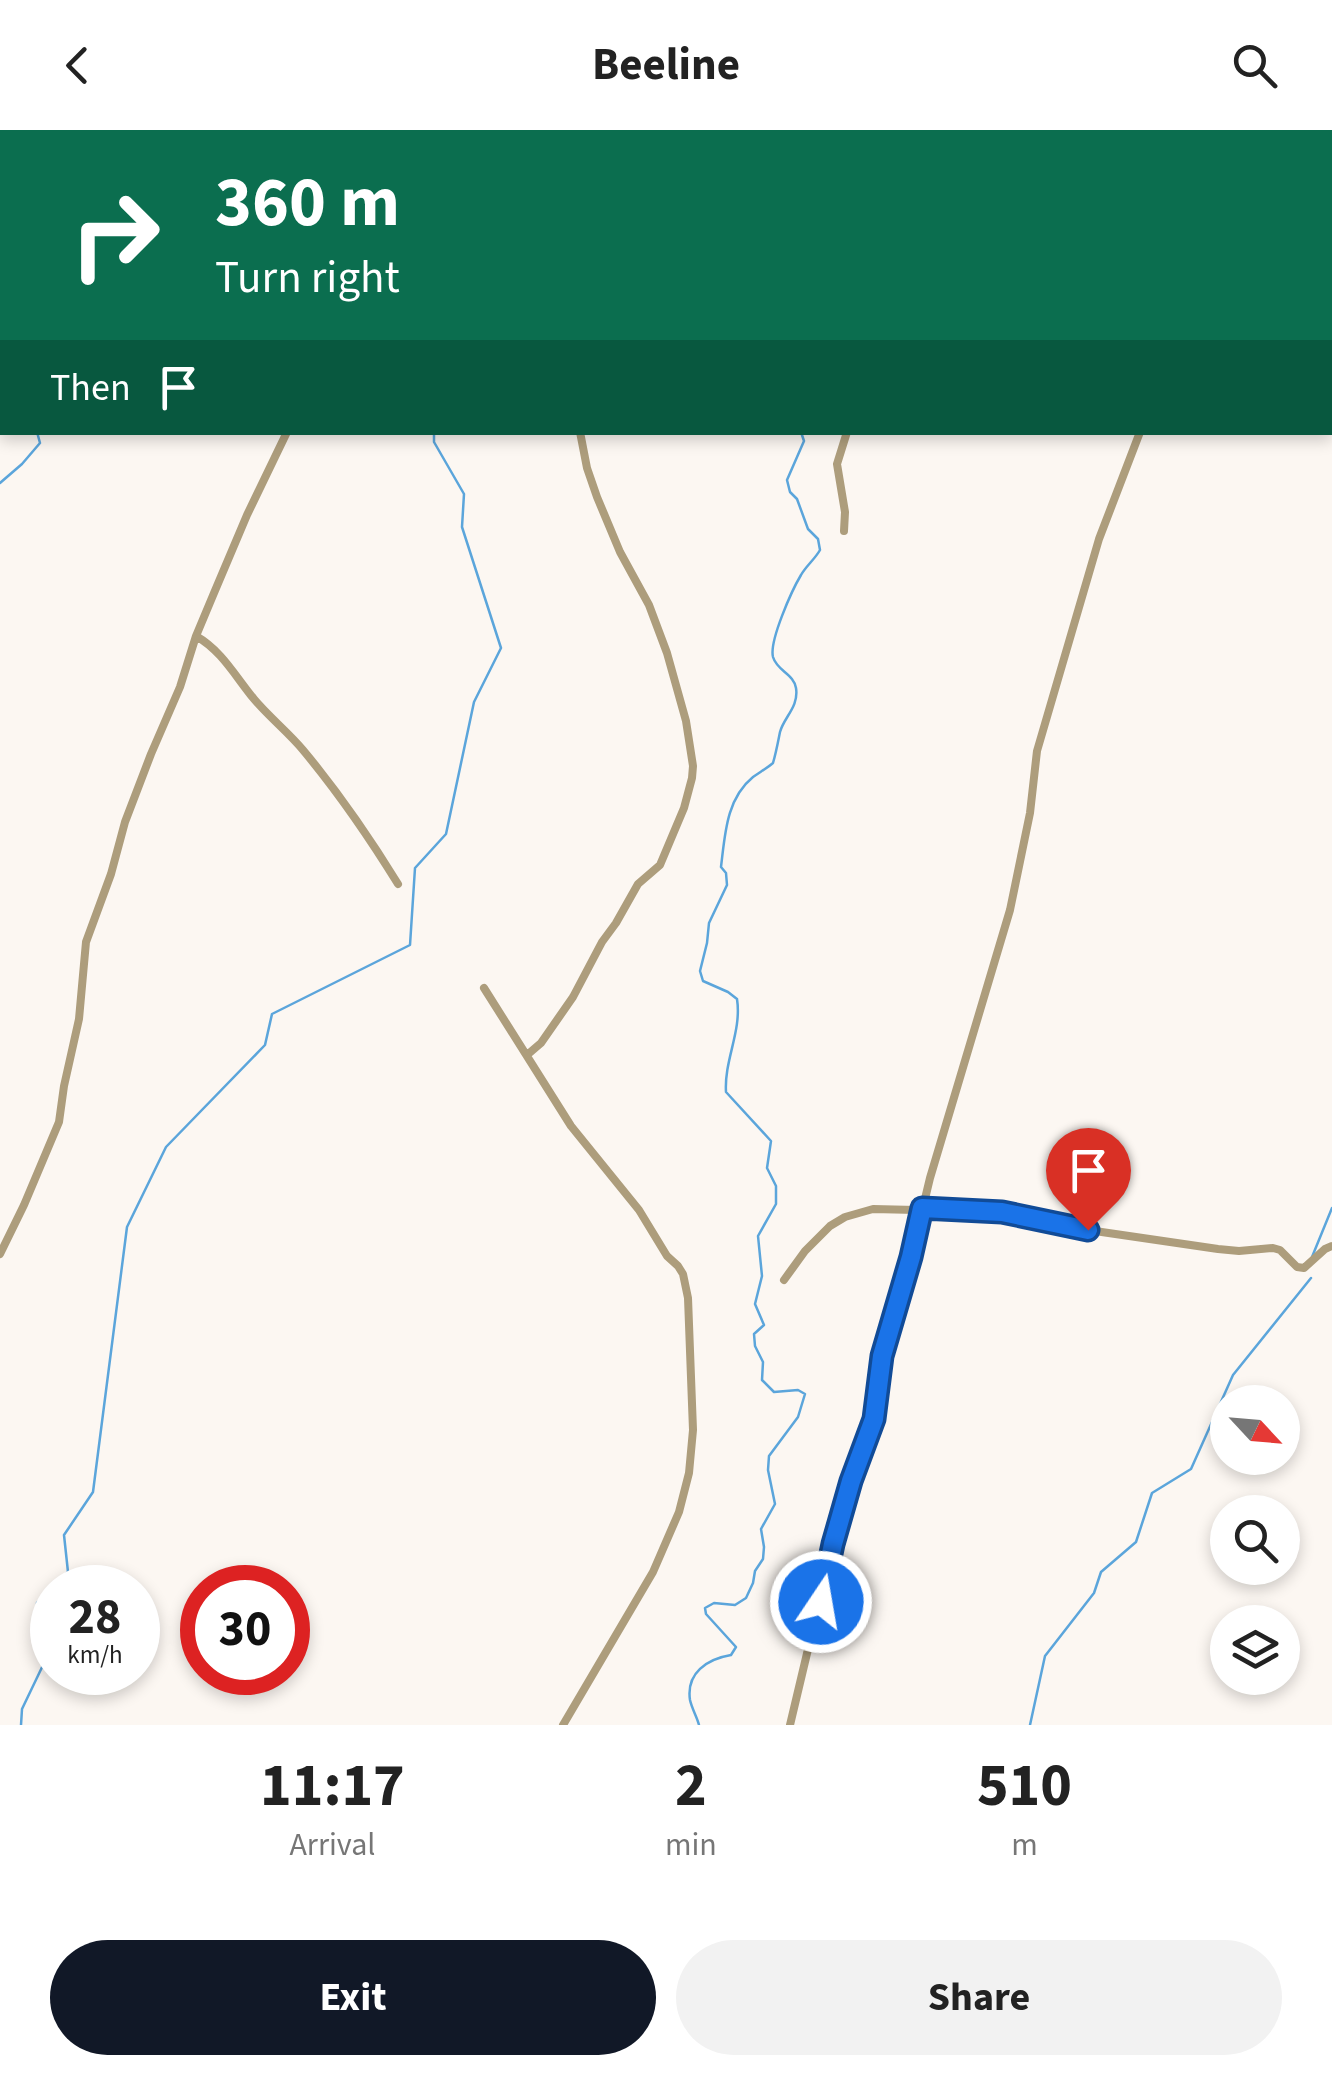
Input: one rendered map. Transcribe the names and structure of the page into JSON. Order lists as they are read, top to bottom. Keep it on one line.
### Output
{"north":"bottom right","page":{"header":"Beeline","turn":["360 m","Turn right"],"then":"Then","speed":"28 km/h","limit":"30","eta":["11:17","Arrival","2","min","510","m"],"buttons":["Exit","Share"]}}
